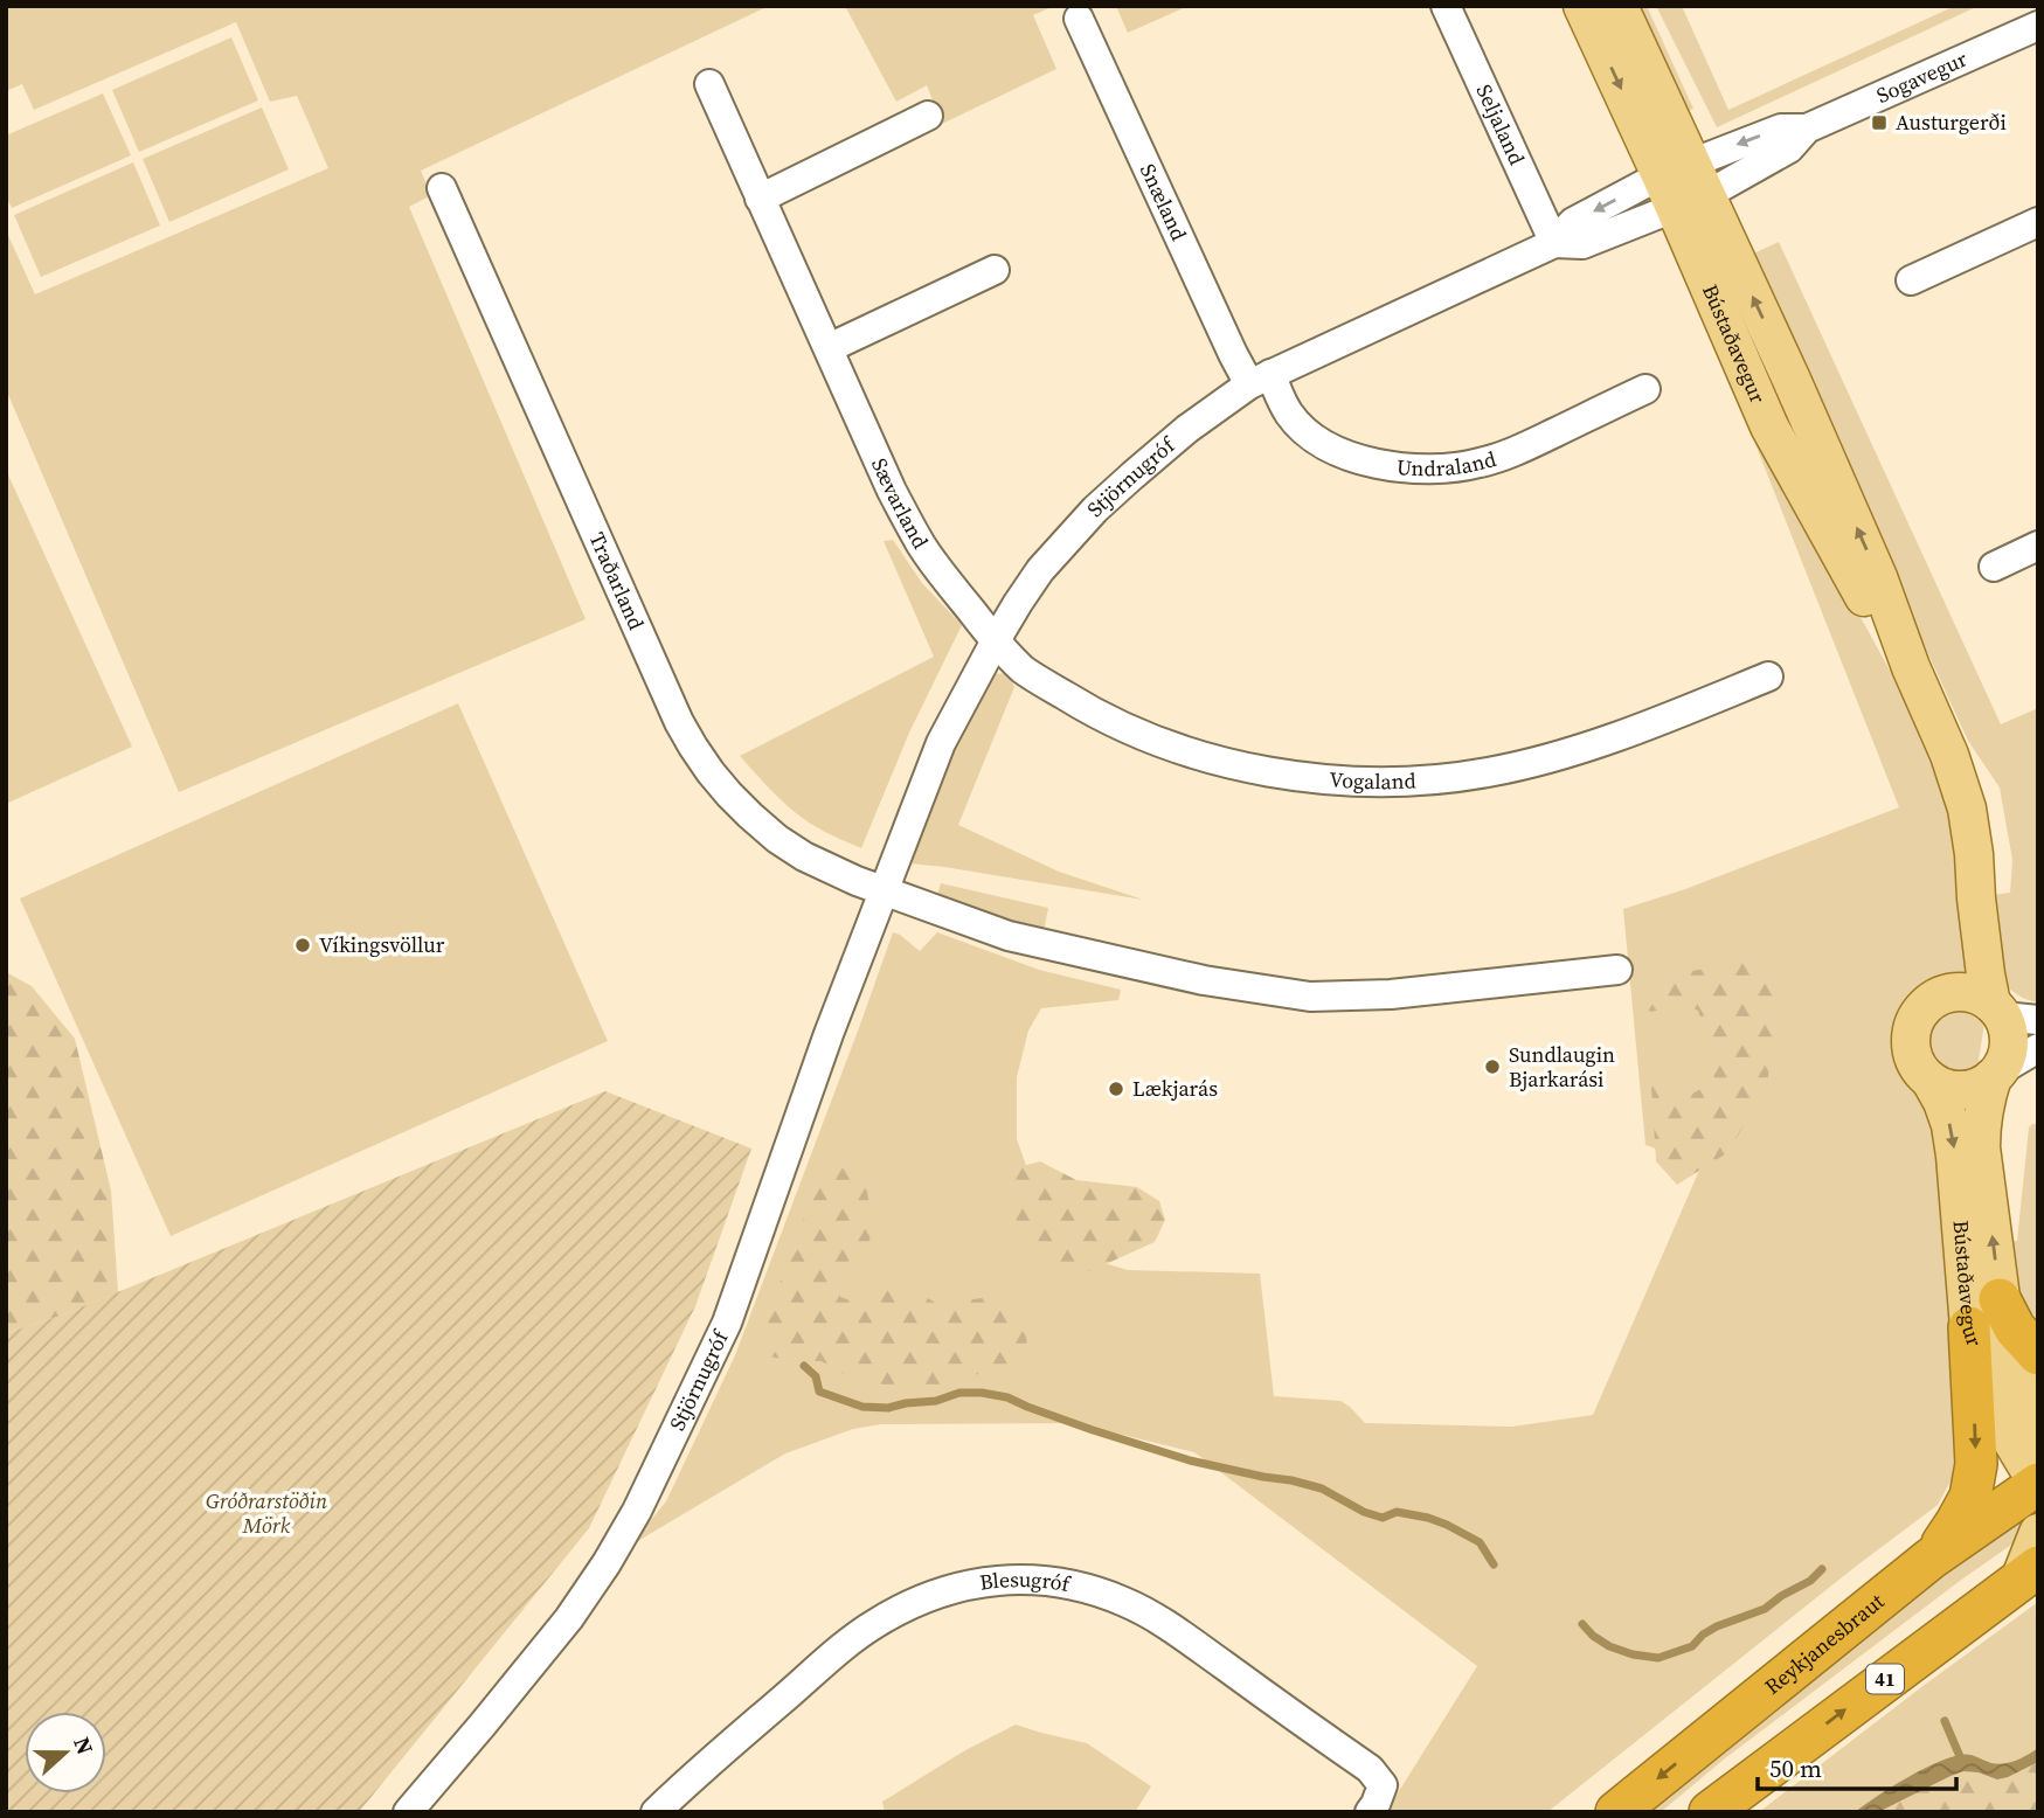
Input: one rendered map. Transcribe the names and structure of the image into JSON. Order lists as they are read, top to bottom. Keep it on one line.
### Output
{"streets":{"highway":["Reykjanesbraut","41"],"main road":["Bústaðavegur"],"street":["Sogavegur","Seljaland","Snæland","Undraland","Stjörnugróf","Sævarland","Traðarland","Vogaland","Blesugróf"]},"crossings":[["Sogavegur","Bústaðavegur"],["Sogavegur","Stjörnugróf"],["Seljaland","Stjörnugróf"],["Snæland","Undraland"],["Snæland","Stjörnugróf"],["Bústaðavegur","Stjörnugróf"],["Undraland","Stjörnugróf"],["Stjörnugróf","Sævarland"],["Stjörnugróf","Traðarland"],["Stjörnugróf","Vogaland"],["Sævarland","Vogaland"]],"parks":["Gróðrarstöðin Mörk"],"places":{"transit":["Austurgerði"],"other":["Víkingsvöllur","Sundlaugin Bjarkarási","Lækjarás"]},"scale_bar":"50 m","north":"right"}
